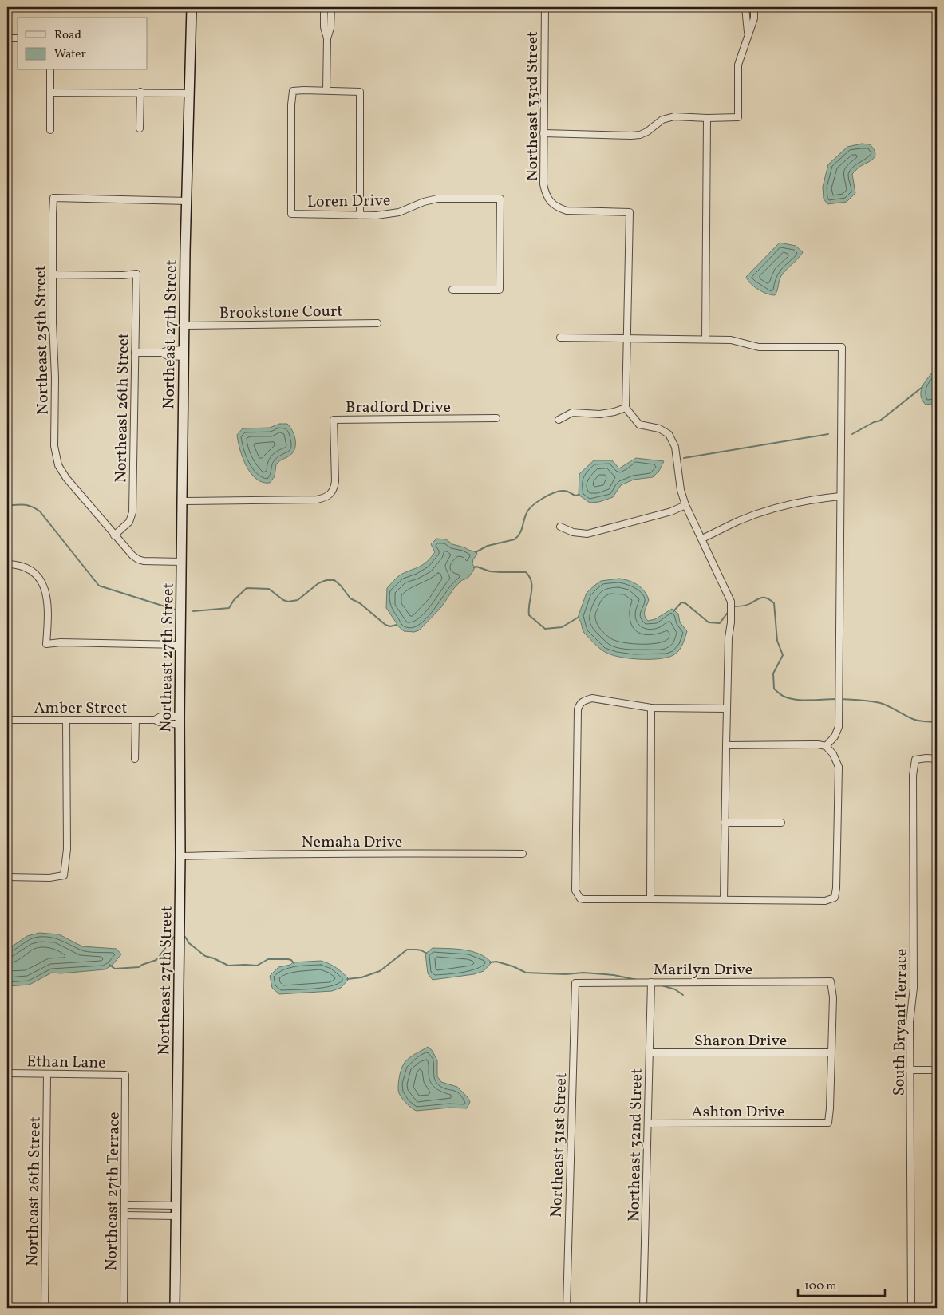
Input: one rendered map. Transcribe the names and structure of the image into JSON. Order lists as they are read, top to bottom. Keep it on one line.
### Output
{"streets":{"street":["Northeast 33rd Street","Loren Drive","Brookstone Court","Northeast 27th Street","Northeast 25th Street","Bradford Drive","Northeast 26th Street","Amber Street","Nemaha Drive","Marilyn Drive","South Bryant Terrace","Sharon Drive","Ethan Lane","Ashton Drive","Northeast 31st Street","Northeast 32nd Street","Northeast 27th Terrace"]},"crossings":[["Brookstone Court","Northeast 27th Street"],["Northeast 27th Street","Northeast 25th Street"],["Northeast 27th Street","Bradford Drive"],["Northeast 27th Street","Amber Street"],["Northeast 27th Street","Nemaha Drive"],["Northeast 25th Street","Northeast 26th Street"],["Northeast 26th Street","Ethan Lane"],["Marilyn Drive","Sharon Drive"],["Marilyn Drive","Ashton Drive"],["Marilyn Drive","Northeast 31st Street"],["Marilyn Drive","Northeast 32nd Street"],["Sharon Drive","Ashton Drive"],["Sharon Drive","Northeast 32nd Street"],["Ethan Lane","Northeast 27th Terrace"],["Ashton Drive","Northeast 32nd Street"]],"legend":["Road","Water"],"scale_bar":"100 m"}
